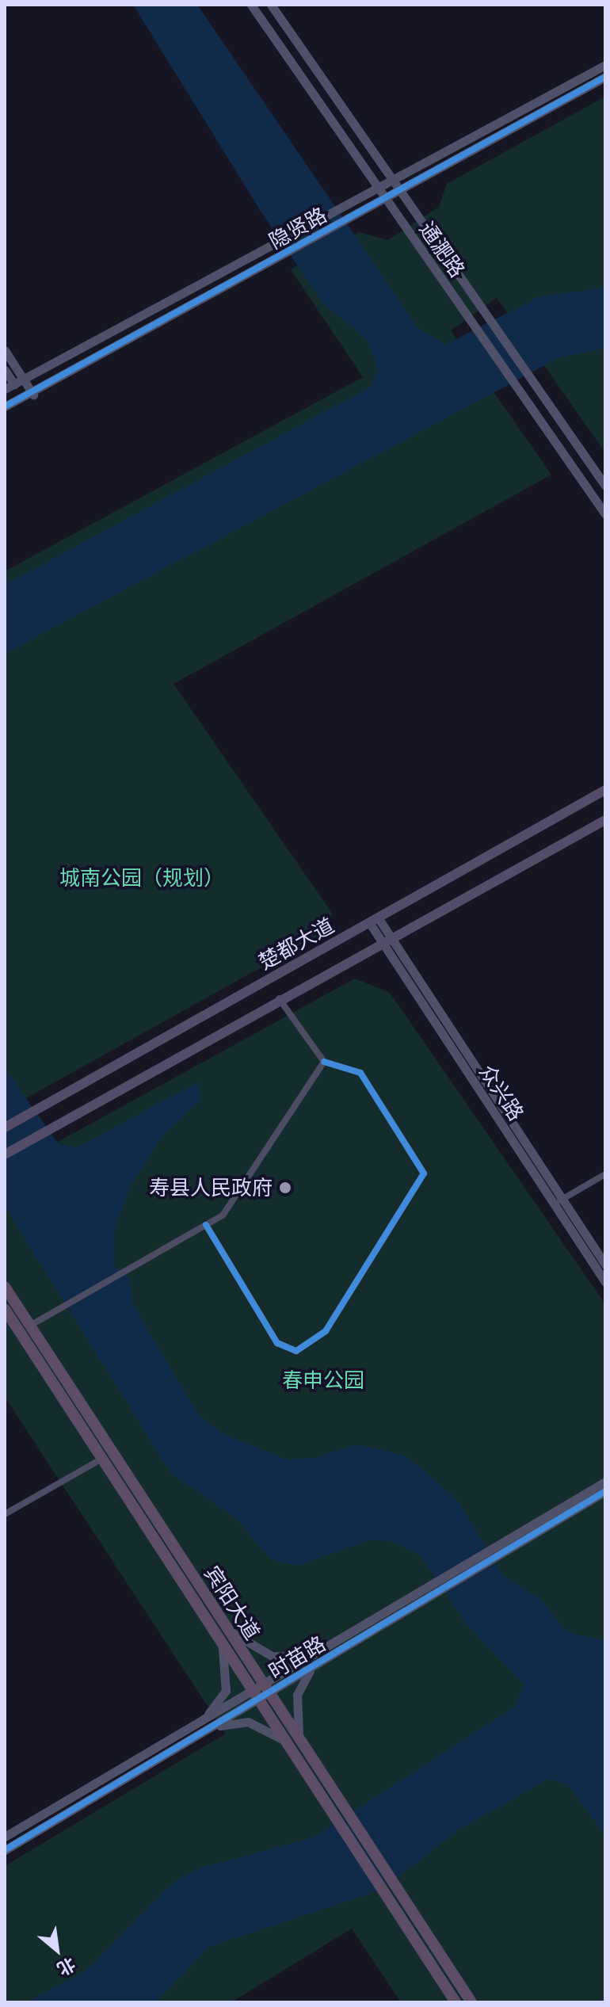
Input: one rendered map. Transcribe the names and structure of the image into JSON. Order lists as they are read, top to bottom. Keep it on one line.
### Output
{"streets":{"highway":["宾阳大道"],"main road":["楚都大道"],"street":["隐贤路","通淝路","众兴路","时苗路"]},"crossings":[["隐贤路","通淝路"],["楚都大道","众兴路"],["宾阳大道","时苗路"]],"parks":["城南公园（规划）","春申公园"],"places":["寿县人民政府"],"north":"bottom right"}
